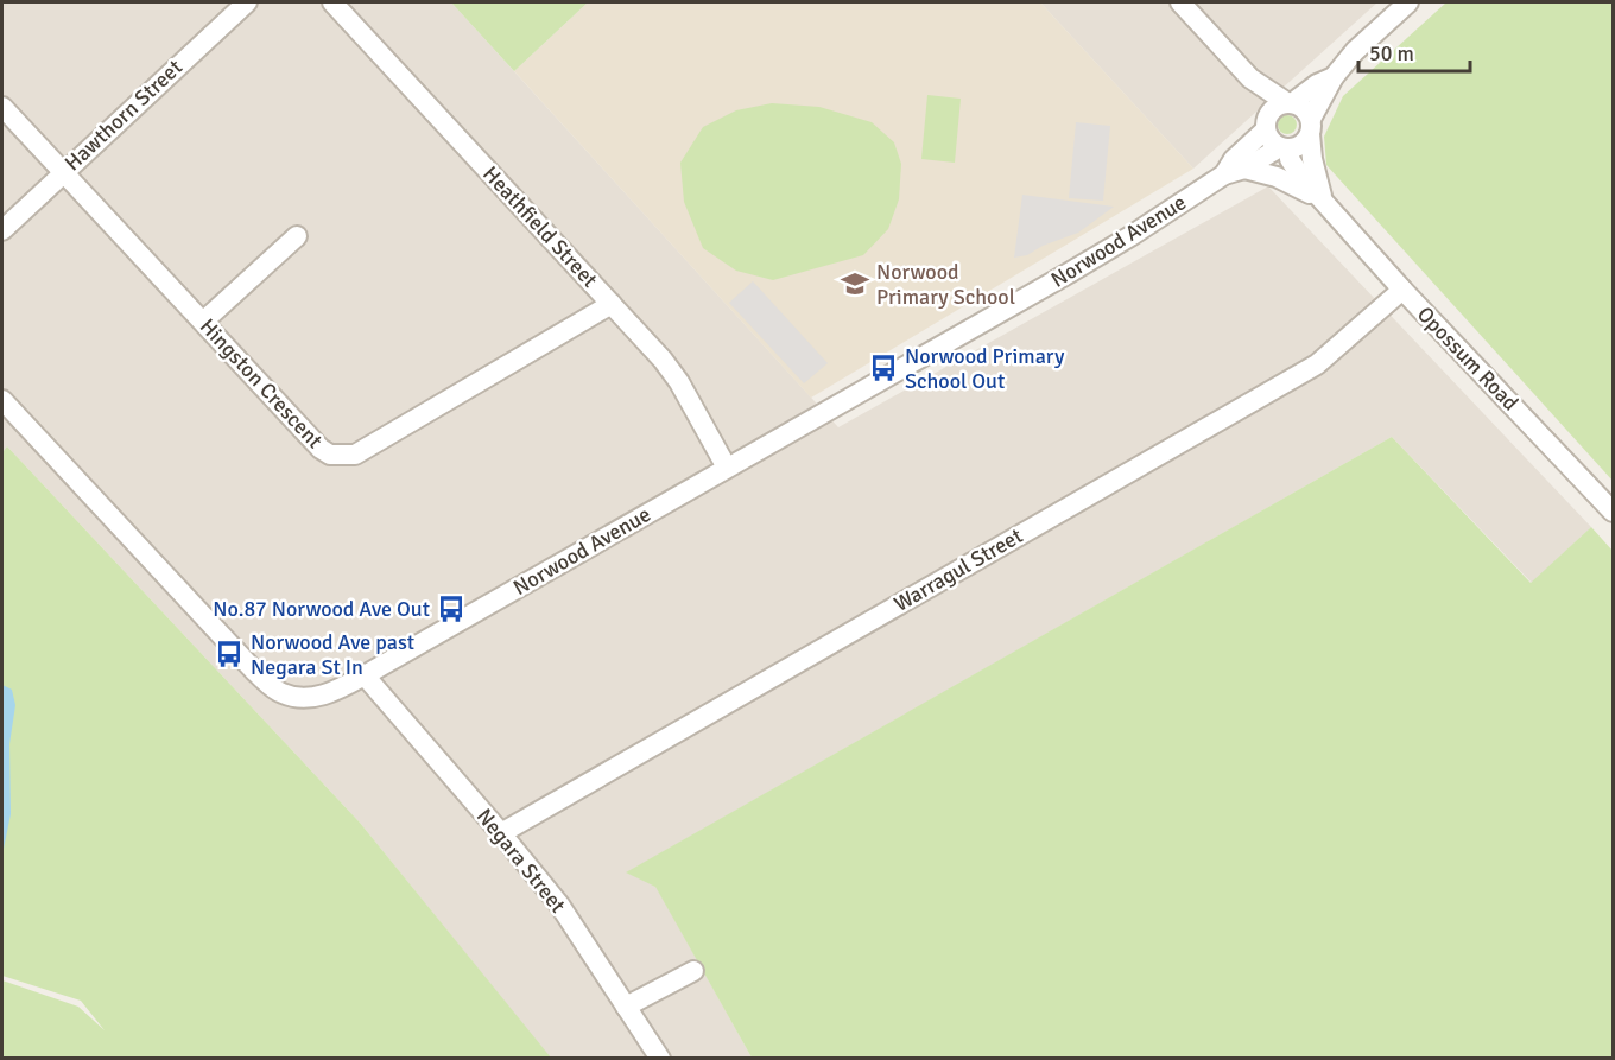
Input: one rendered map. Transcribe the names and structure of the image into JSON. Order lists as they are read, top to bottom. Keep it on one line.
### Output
{"streets":{"street":["Hawthorn Street","Heathfield Street","Norwood Avenue","Opossum Road","Hingston Crescent","Warragul Street","Negara Street"]},"crossings":[["Hawthorn Street","Hingston Crescent"],["Heathfield Street","Norwood Avenue"],["Heathfield Street","Hingston Crescent"],["Norwood Avenue","Opossum Road"],["Norwood Avenue","Negara Street"],["Opossum Road","Warragul Street"],["Warragul Street","Negara Street"]],"places":{"school or university":["Norwood Primary School"],"bus stop":["Norwood Primary School Out","No.87 Norwood Ave Out","Norwood Ave past Negara St In"]},"scale_bar":"50 m"}
